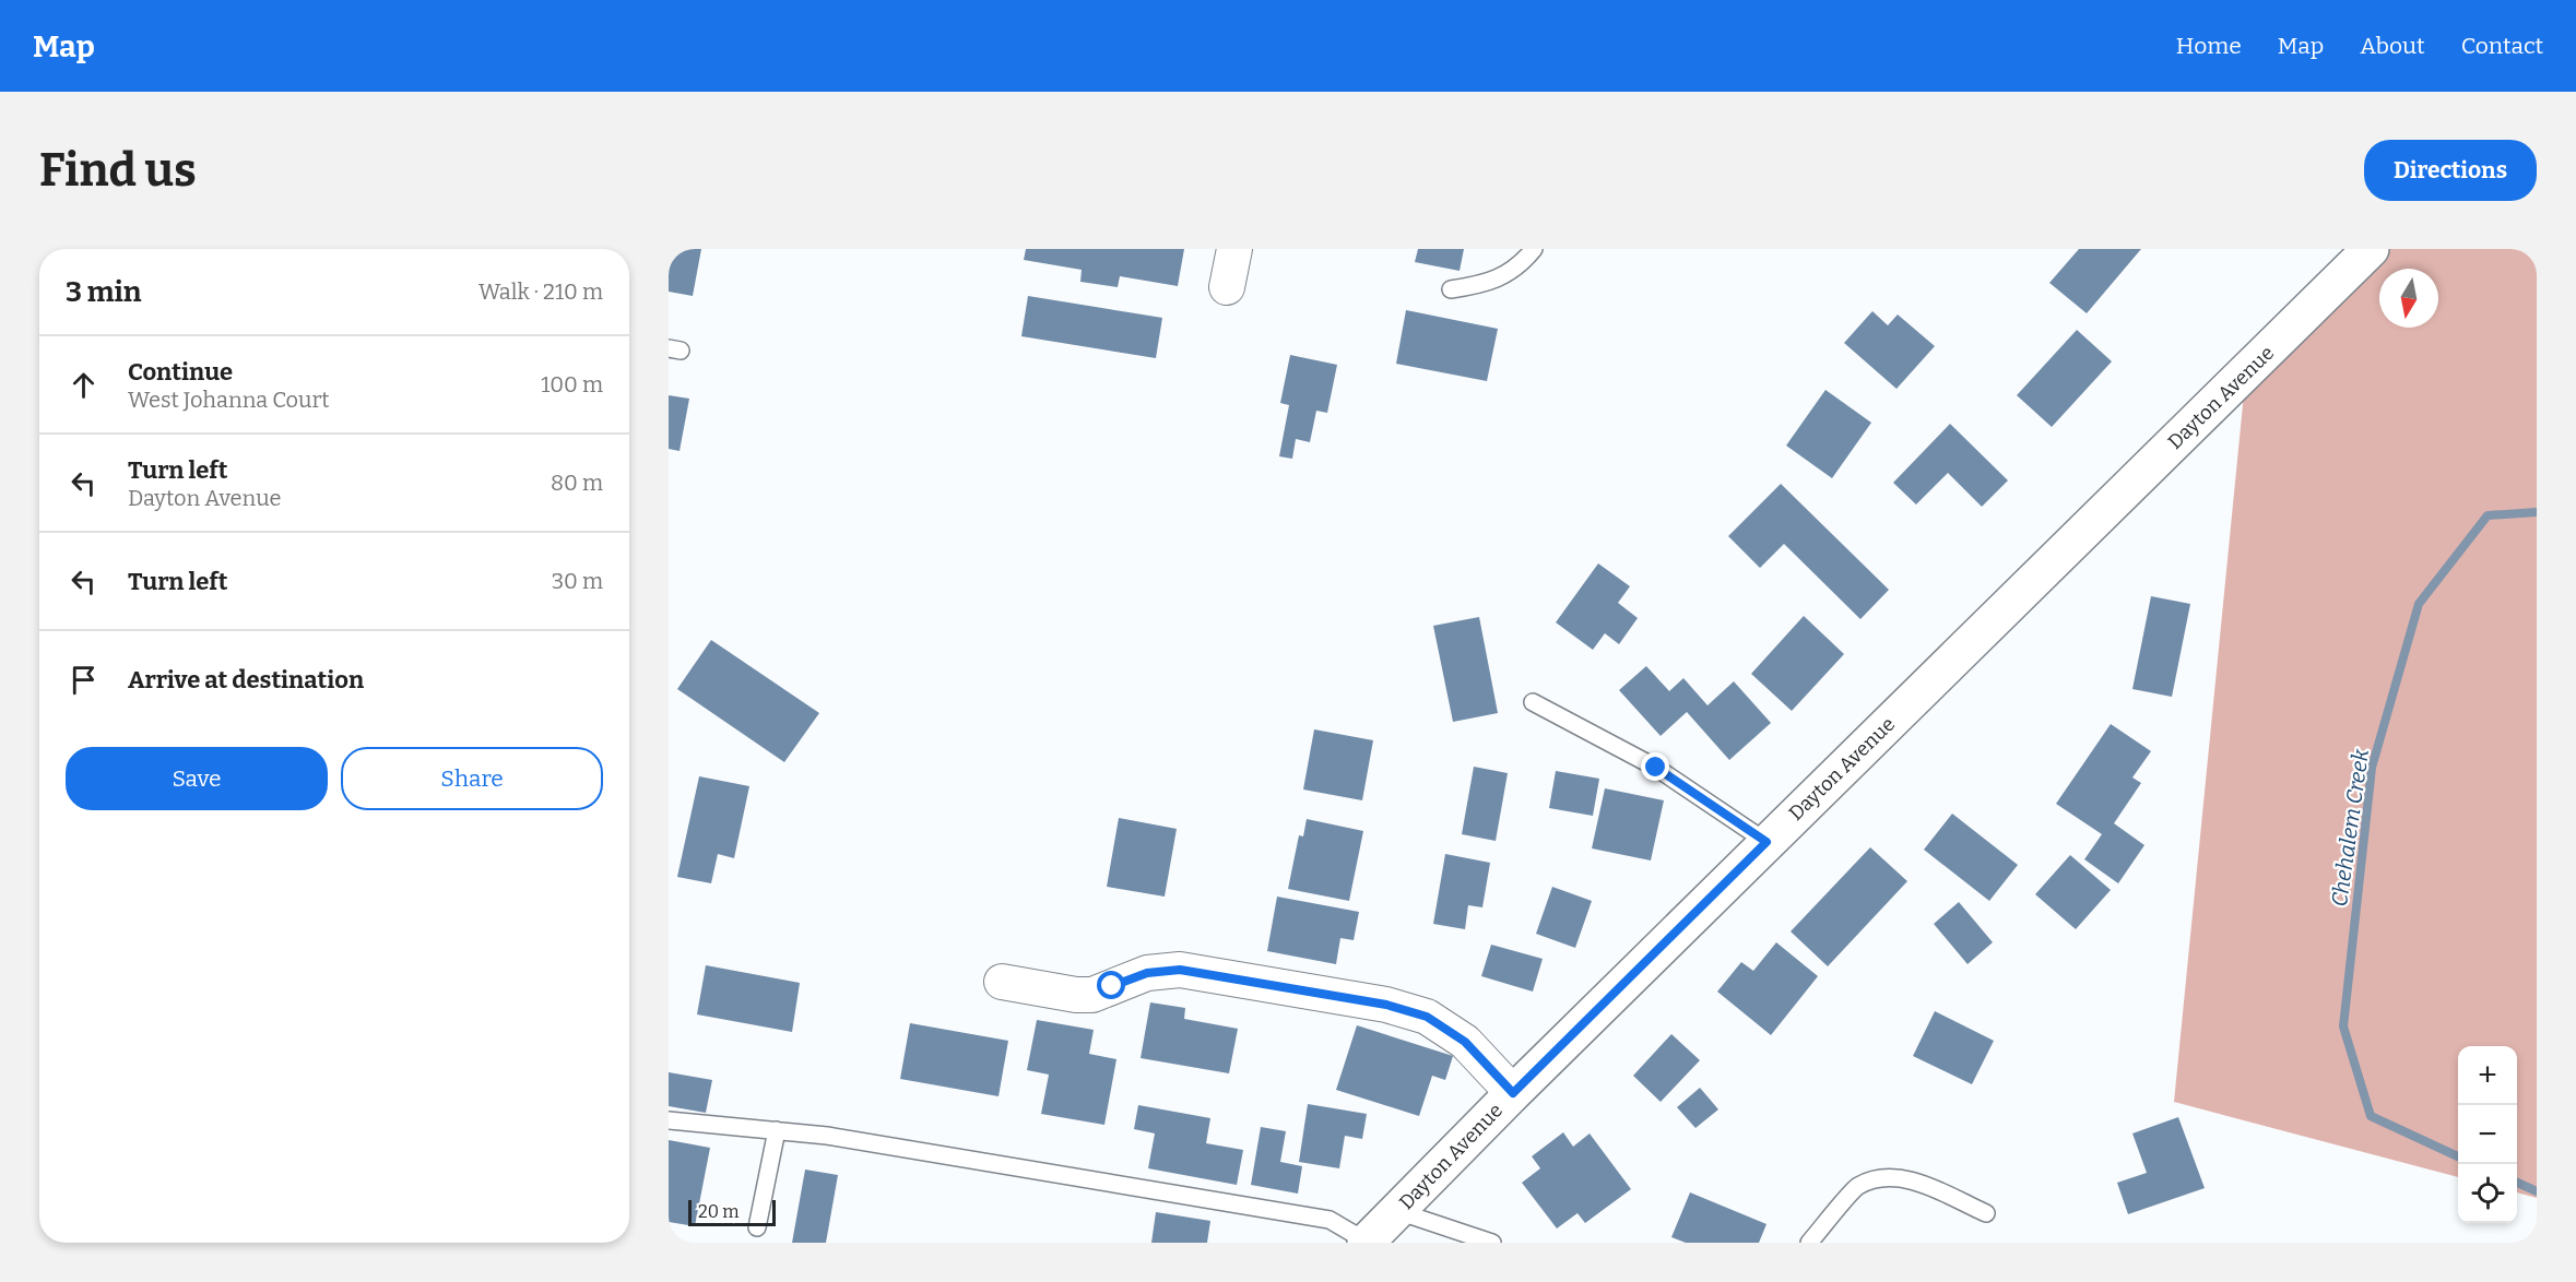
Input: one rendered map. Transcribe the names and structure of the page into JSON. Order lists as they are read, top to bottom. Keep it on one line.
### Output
{"streets":{"street":["Dayton Avenue"]},"water":["Chehalem Creek"],"scale_bar":"20 m","north":"bottom","page":{"header":"Map","nav":["Home","Map","About","Contact"],"buttons":["Directions",["Save","Share"]],"title":"Find us","heading":["3 min","Walk · 210 m"],"list":[["Continue","West Johanna Court","100 m"],["Turn left","Dayton Avenue","80 m"],["Turn left","30 m"],"Arrive at destination"],"map_buttons":["+","−"],"scale":"20 m"}}
